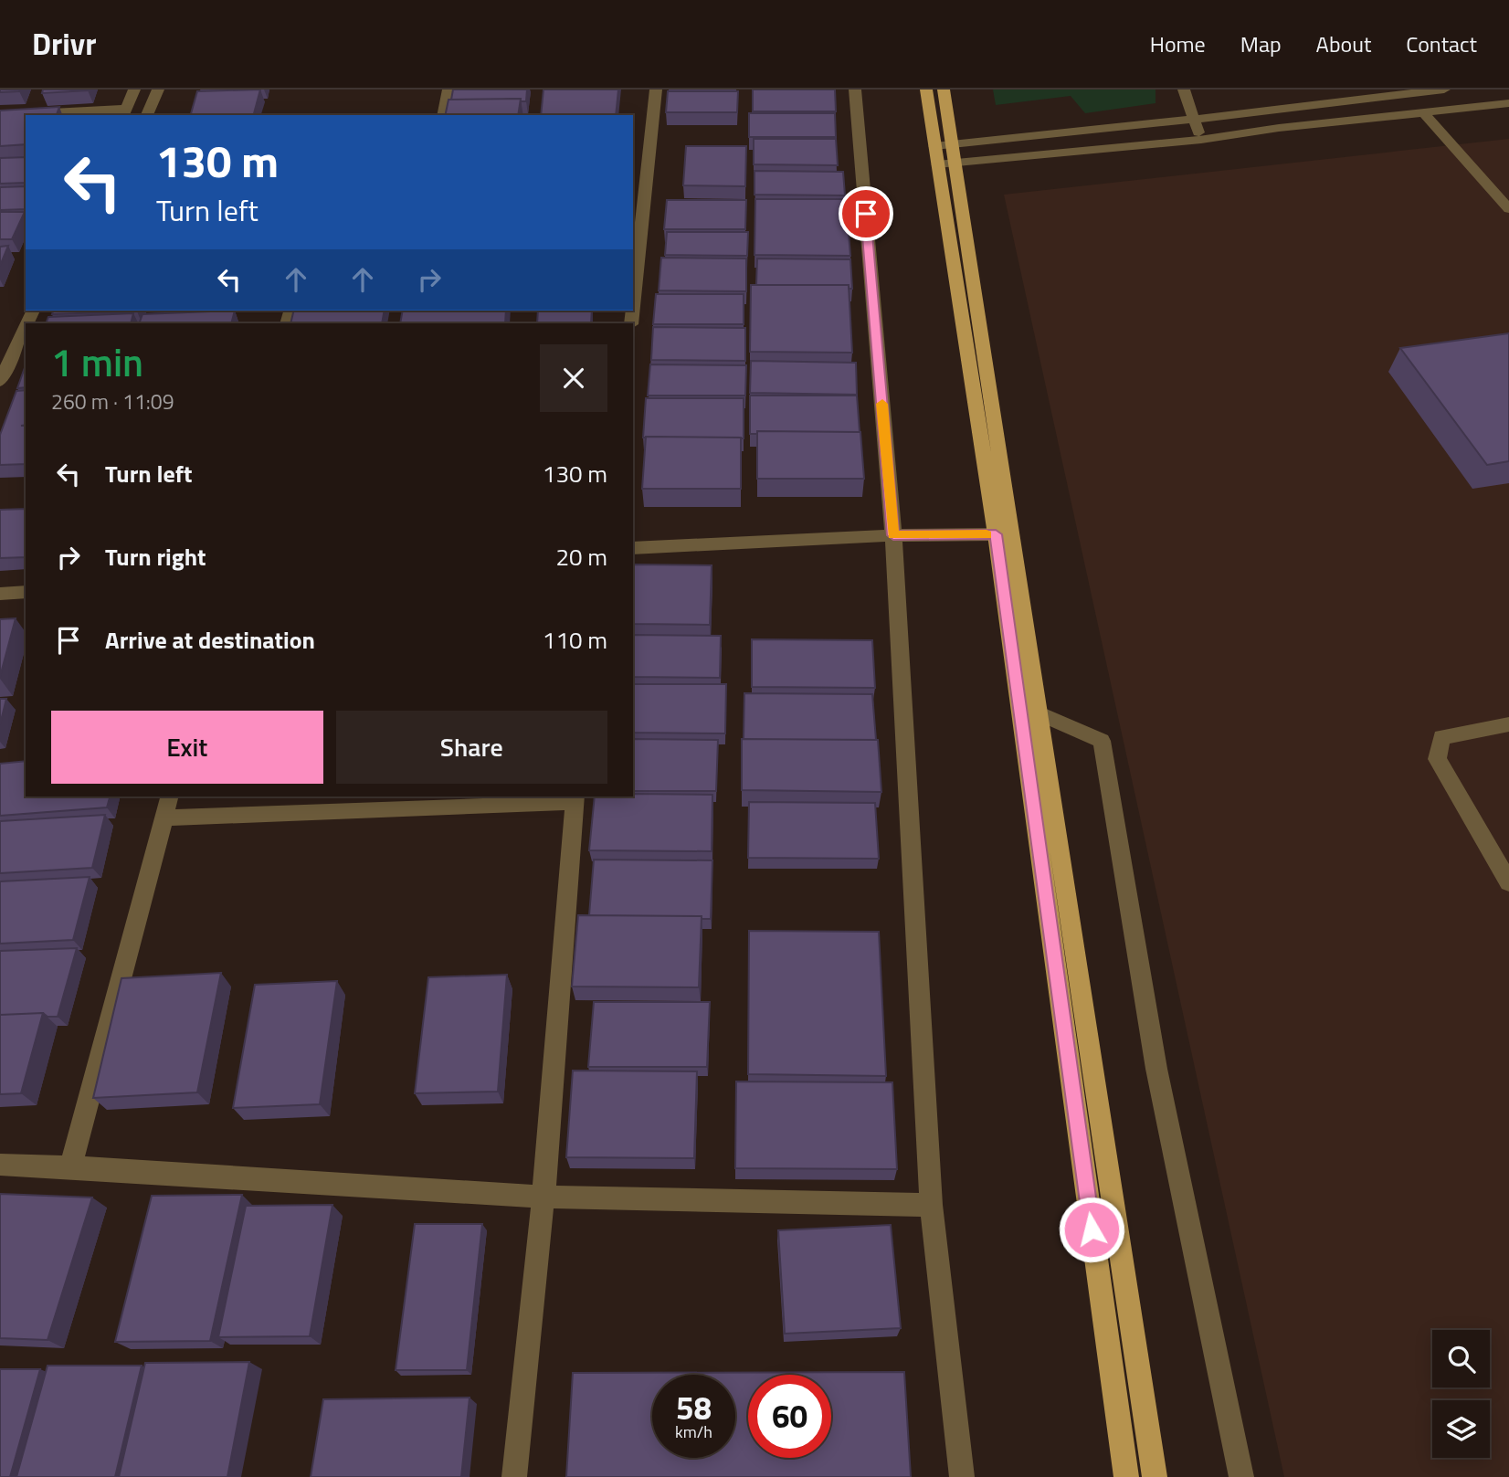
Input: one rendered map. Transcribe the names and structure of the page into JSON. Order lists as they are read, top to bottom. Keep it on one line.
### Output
{"page":{"header":"Drivr","nav":["Home","Map","About","Contact"],"turn":["130 m","Turn left"],"heading":["1 min","260 m · 11:09"],"list":[{"name":"Turn left","value":"130 m"},{"name":"Turn right","value":"20 m"},{"name":"Arrive at destination","value":"110 m"}],"buttons":["Exit","Share"],"speed":"58 km/h","limit":"60"}}
